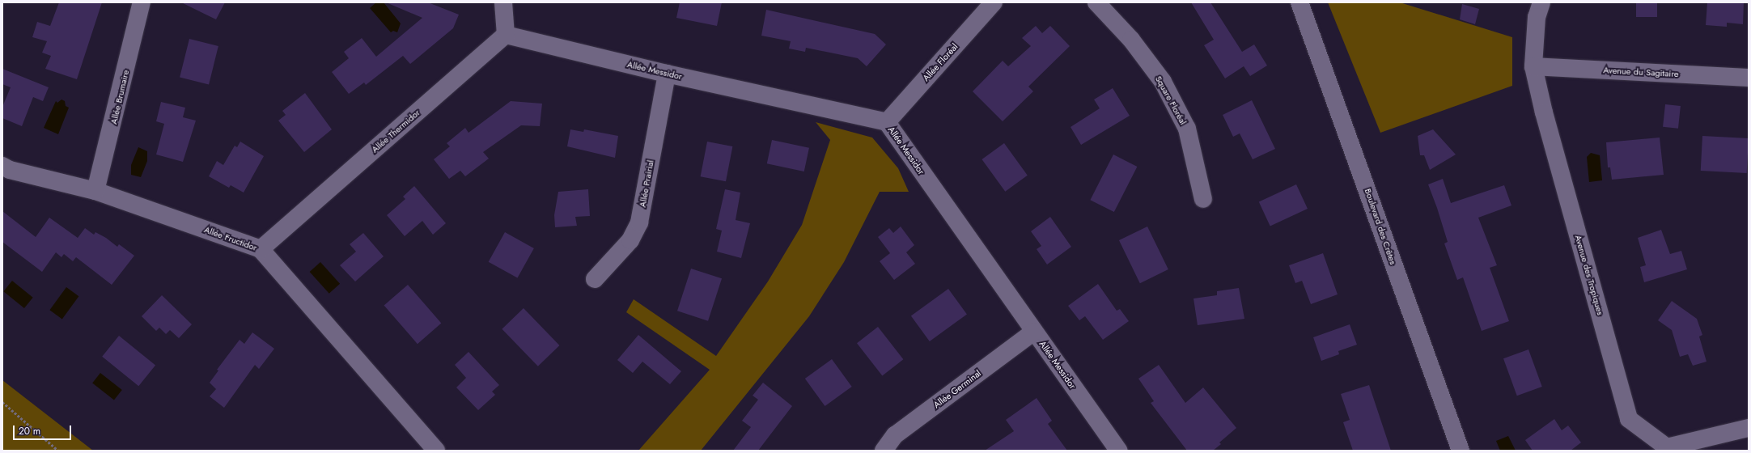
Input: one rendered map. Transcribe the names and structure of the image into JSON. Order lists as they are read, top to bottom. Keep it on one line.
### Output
{"streets":{"street":["Allée Floréal","Allée Messidor","Avenue du Sagitaire","Allée Brumaire","Square Floréal","Allée Thermidor","Allée Prairial","Boulevard des Crêtes","Allée Fructidor","Avenue des Tropiques","Allée Germinal"]},"crossings":[["Allée Floréal","Allée Messidor"],["Allée Messidor","Allée Thermidor"],["Allée Messidor","Allée Prairial"],["Allée Messidor","Allée Germinal"],["Avenue du Sagitaire","Avenue des Tropiques"],["Allée Brumaire","Allée Fructidor"],["Allée Thermidor","Allée Fructidor"]],"scale_bar":"20 m"}
